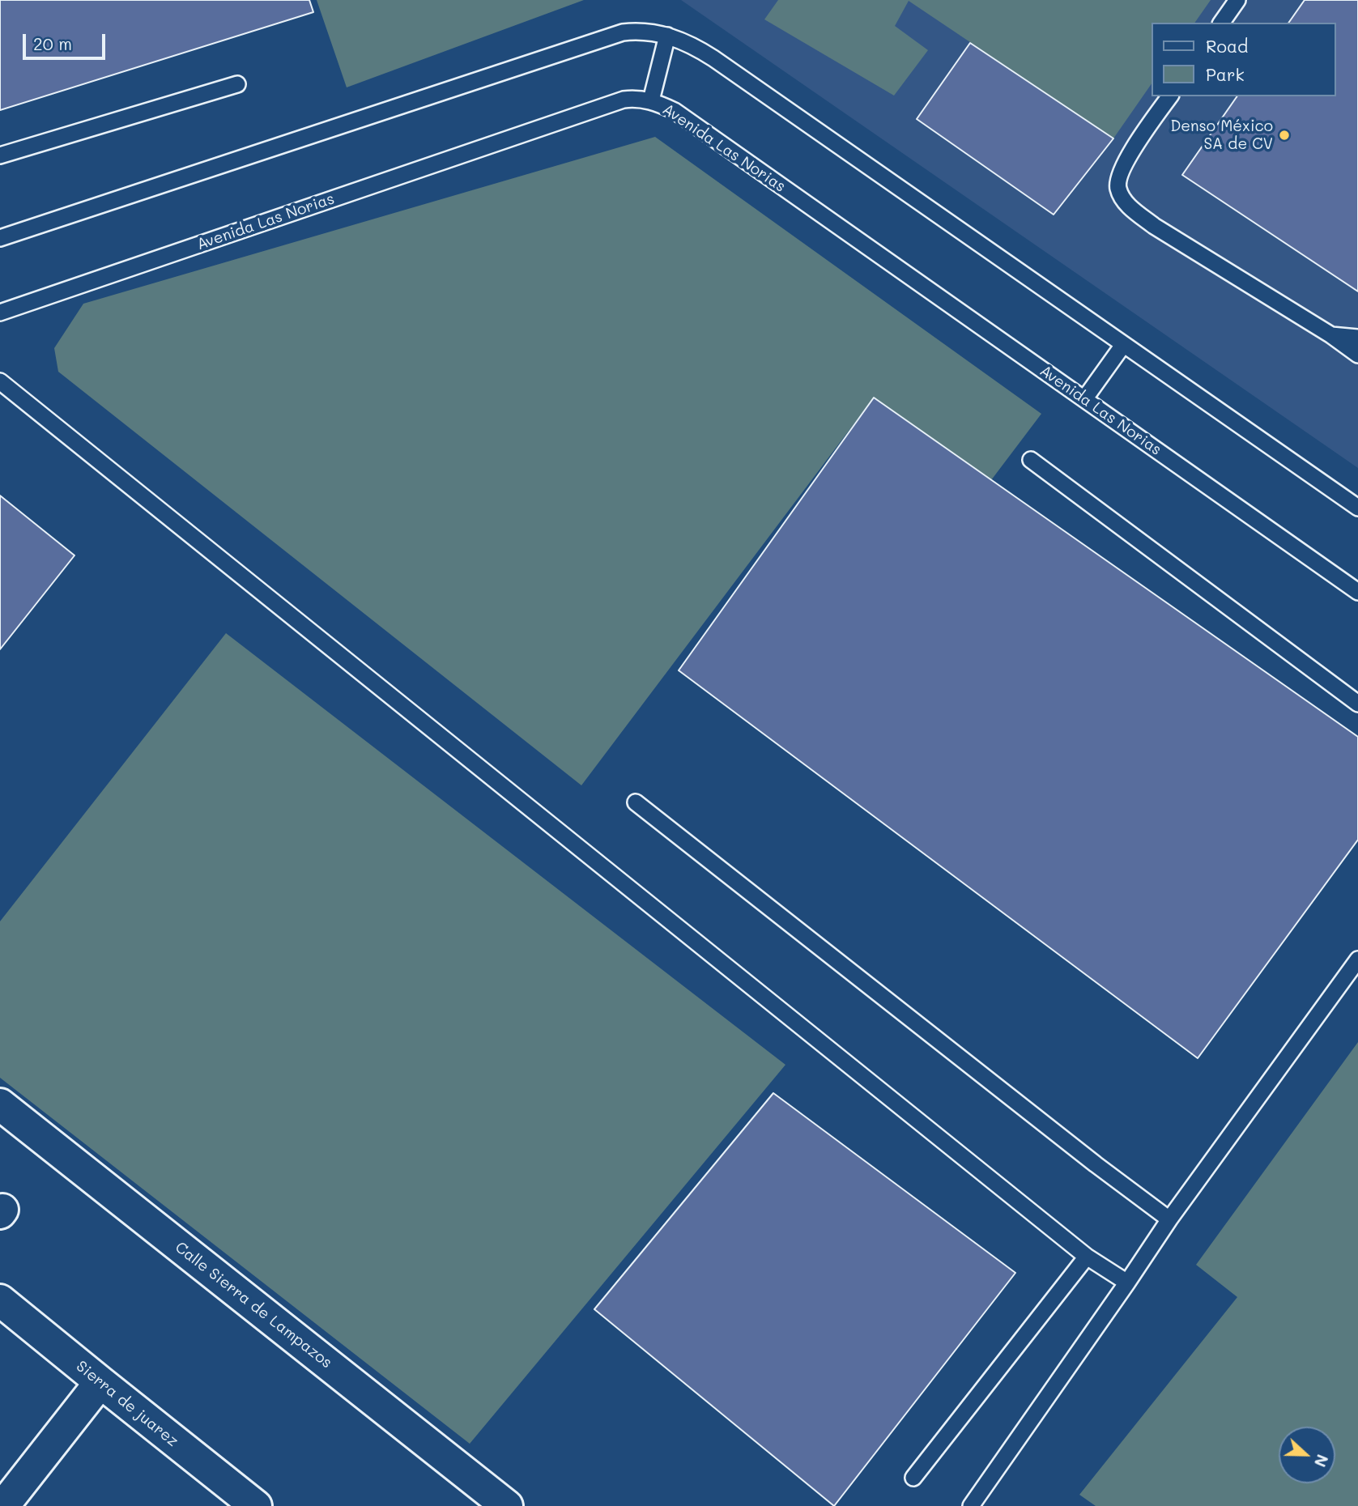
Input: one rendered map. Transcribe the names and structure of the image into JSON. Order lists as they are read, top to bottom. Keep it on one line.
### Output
{"streets":{"street":["Calle Sierra de Lampazos","Sierra de juarez"],"lane":["Avenida Las Norias"]},"places":["Denso México SA de CV"],"legend":["Road","Park"],"scale_bar":"20 m","north":"right"}
